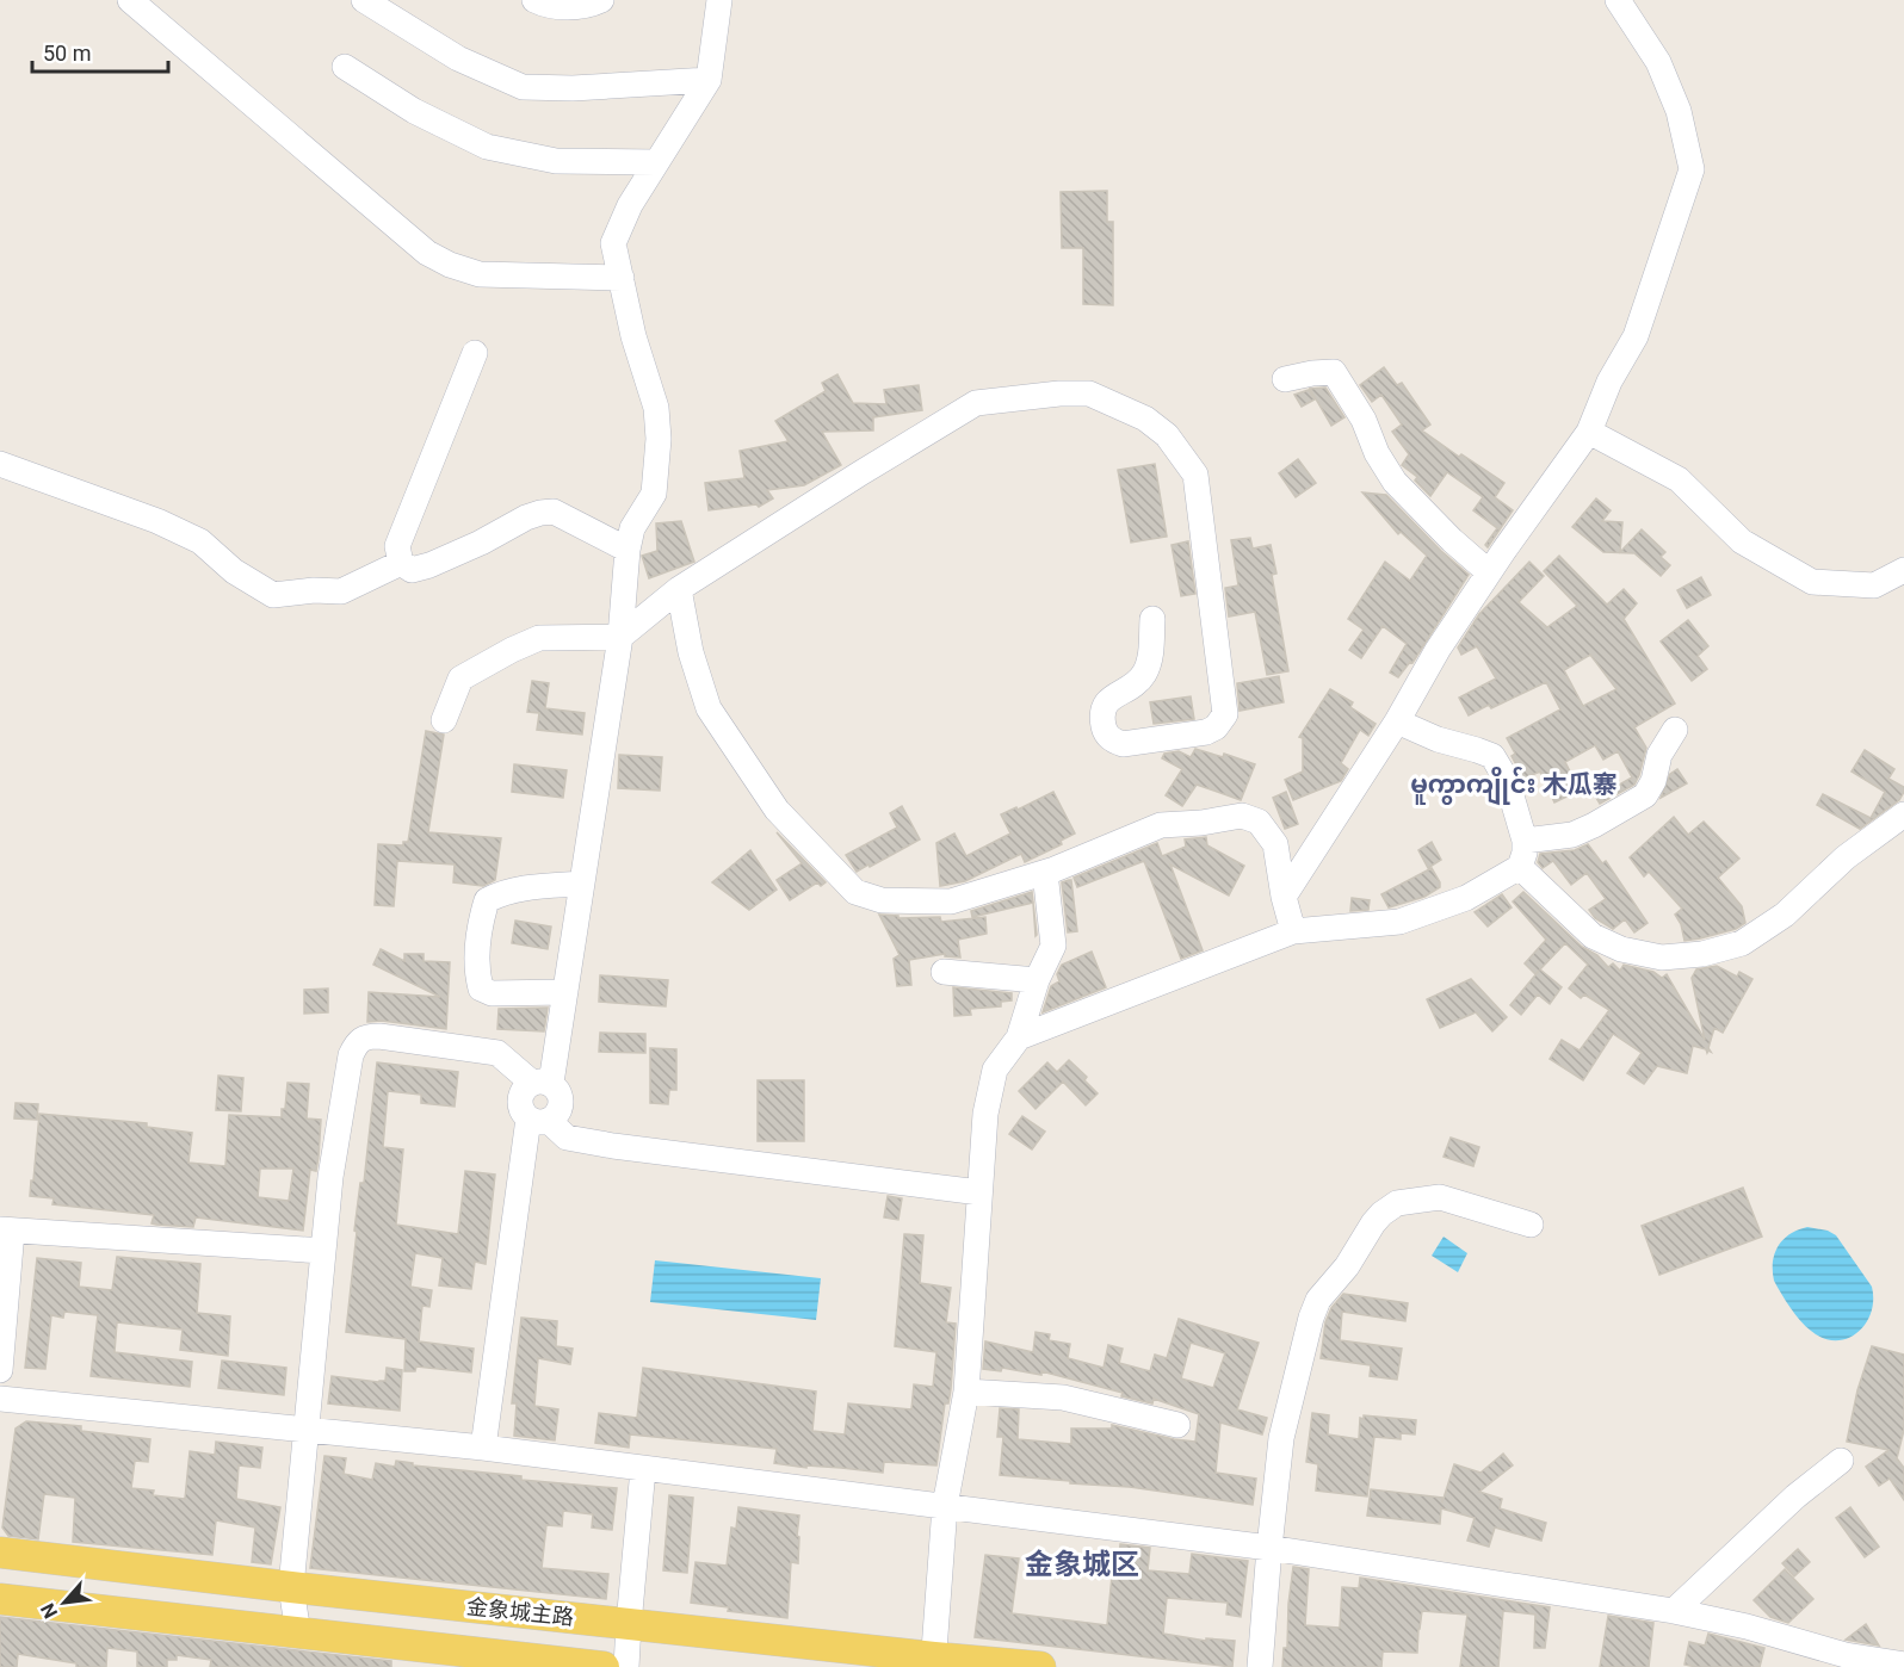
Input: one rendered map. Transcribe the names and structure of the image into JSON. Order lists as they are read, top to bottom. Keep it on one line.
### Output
{"streets":{"main road":["金象城主路"]},"districts":["မူကွာကျိုင်း 木瓜寨","金象城区"],"scale_bar":"50 m","north":"bottom left"}
